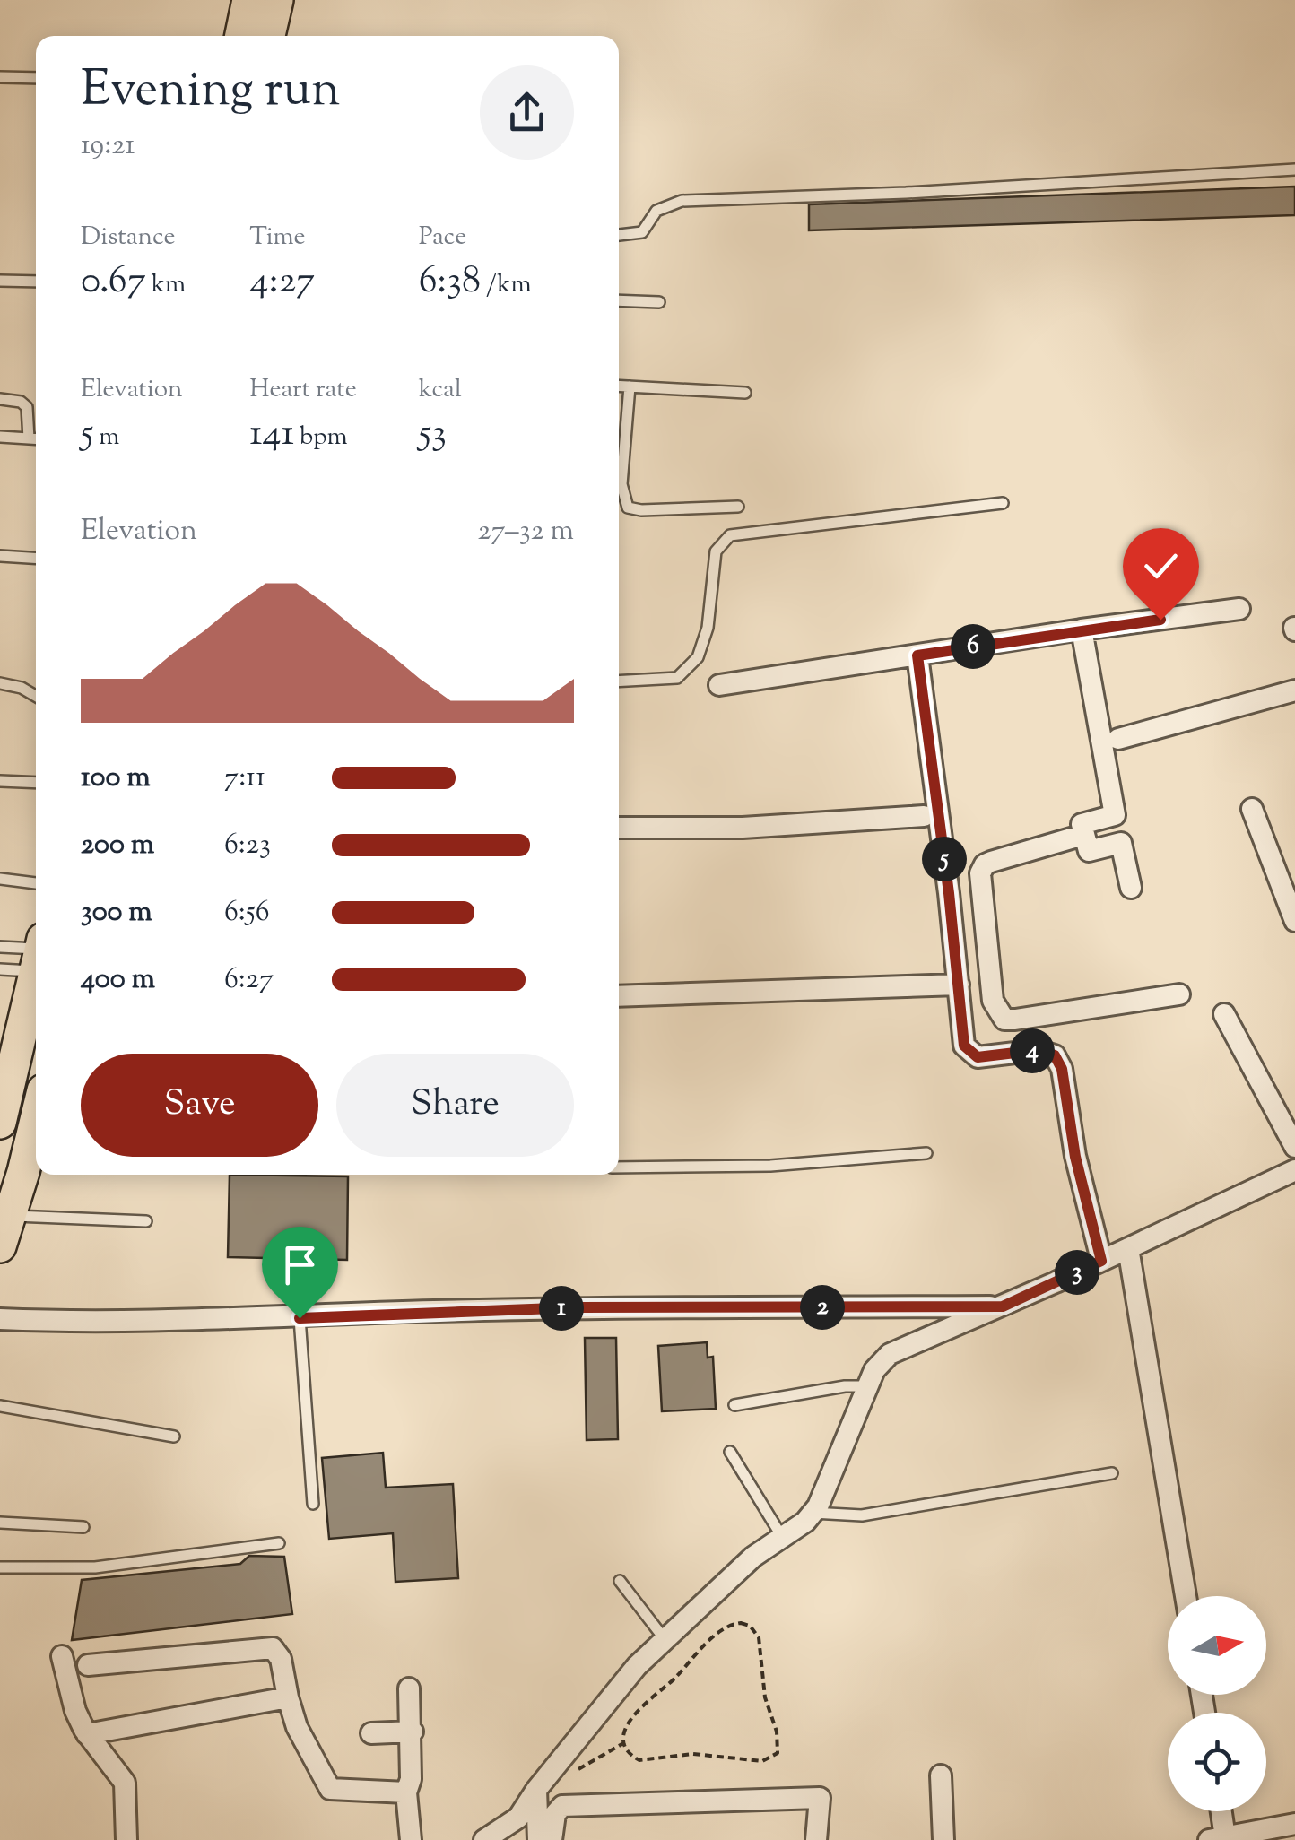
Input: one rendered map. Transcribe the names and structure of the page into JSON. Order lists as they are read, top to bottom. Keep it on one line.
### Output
{"north":"right","page":{"heading":["Evening run","19:21"],"stats":[["Distance","0.67 km"],["Time","4:27"],["Pace","6:38 /km"],["Elevation","5 m"],["Heart rate","141 bpm"],["kcal","53"]],"chart":["Elevation","27–32 m"],"pins":["6","5","4","3","2","1"],"list":[{"name":"100 m","note":"7:11"},{"name":"200 m","note":"6:23"},{"name":"300 m","note":"6:56"},{"name":"400 m","note":"6:27"}],"buttons":["Save","Share"]}}
